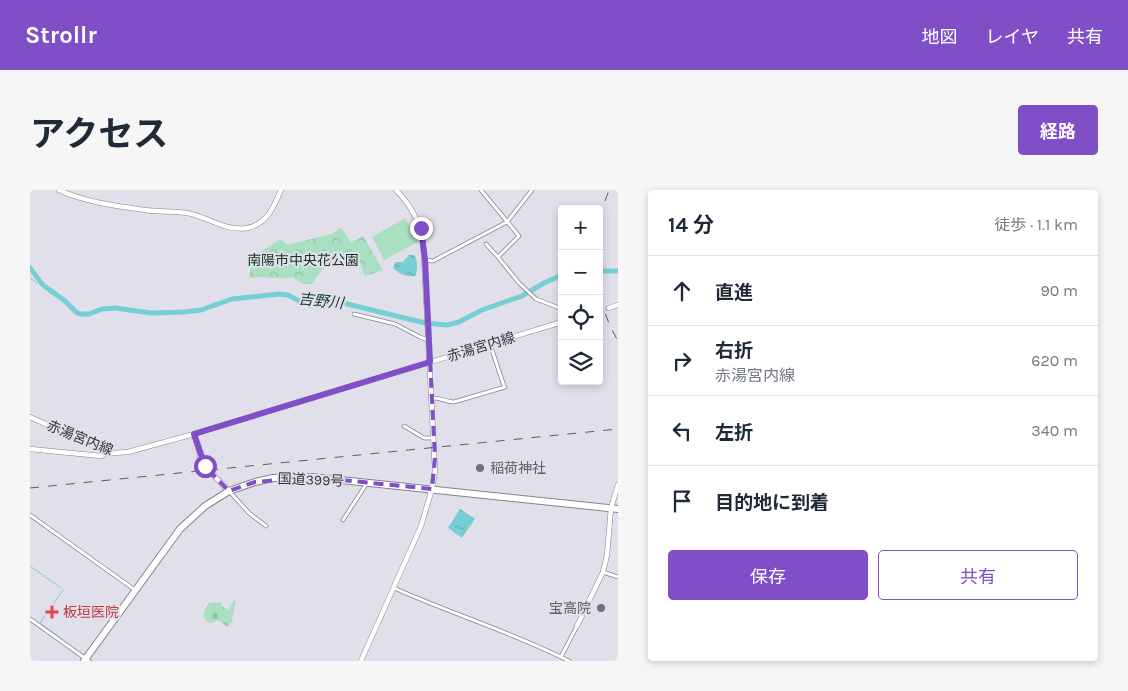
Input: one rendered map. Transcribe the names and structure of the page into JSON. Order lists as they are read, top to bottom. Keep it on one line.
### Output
{"streets":{"highway":["国道399号"],"street":["赤湯宮内線"]},"water":["吉野川"],"parks":["南陽市中央花公園"],"places":{"other":["稲荷神社","宝高院"],"health":["板垣医院"]},"page":{"header":"Strollr","nav":["地図","レイヤ","共有"],"title":"アクセス","buttons":["経路",["保存","共有"]],"heading":["14 分","徒歩 · 1.1 km"],"map_buttons":["+","−"],"list":[["直進","90 m"],["右折","赤湯宮内線","620 m"],["左折","340 m"],"目的地に到着"]}}
